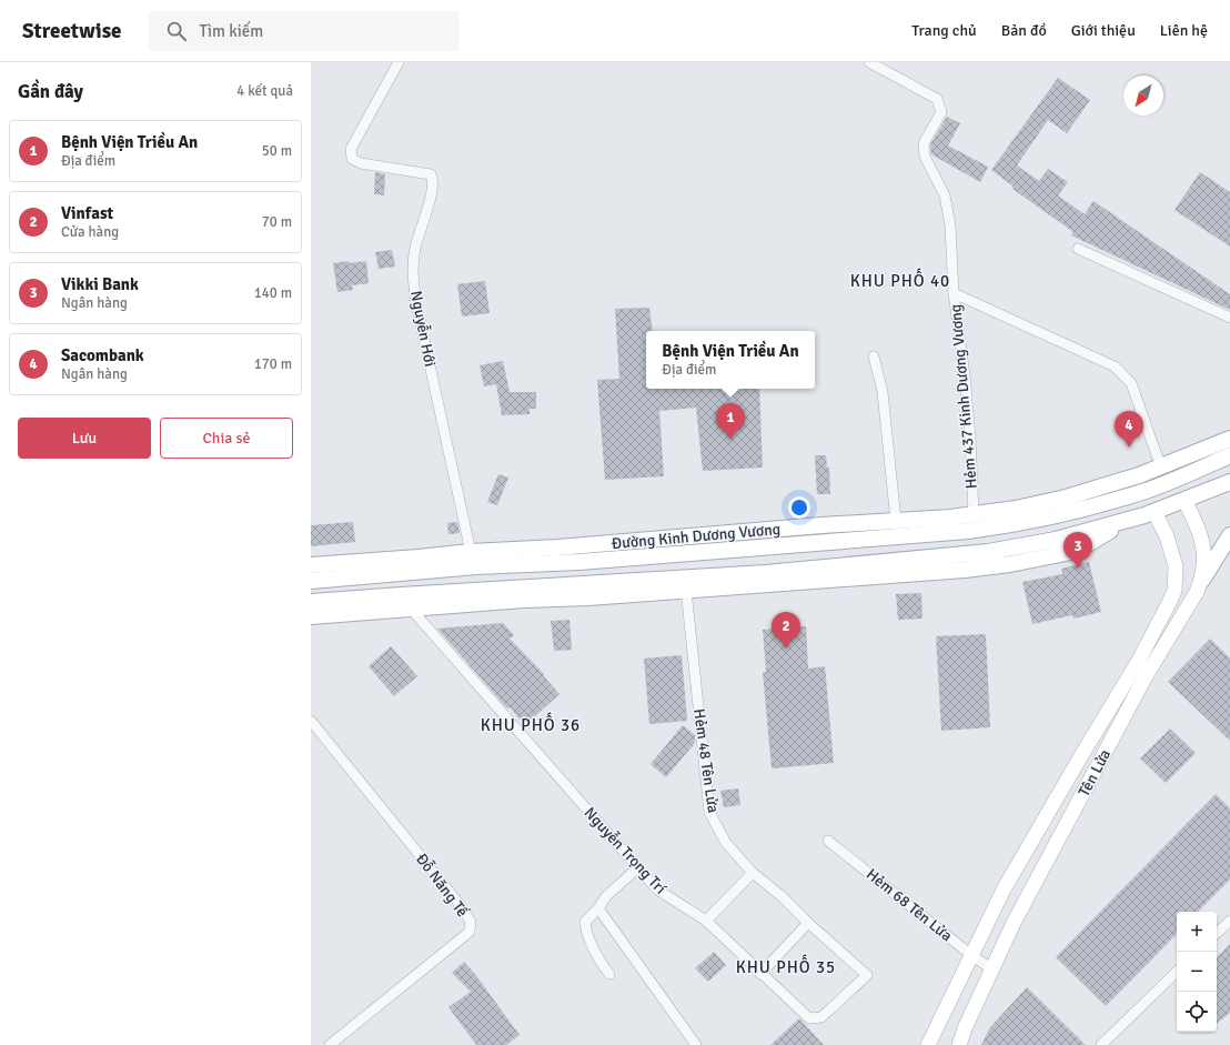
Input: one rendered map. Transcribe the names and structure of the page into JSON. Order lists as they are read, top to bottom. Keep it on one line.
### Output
{"streets":{"main road":["Đường Kinh Dương Vương","Tên Lửa"],"street":["Nguyễn Hới","Hẻm 437 Kinh Dương Vương","Hẻm 48 Tên Lửa","Nguyễn Trọng Trí","Đỗ Năng Tế","Hẻm 68 Tên Lửa"]},"crossings":[["Nguyễn Hới","Đường Kinh Dương Vương"],["Hẻm 437 Kinh Dương Vương","Đường Kinh Dương Vương"],["Hẻm 48 Tên Lửa","Nguyễn Trọng Trí"],["Tên Lửa","Hẻm 68 Tên Lửa"]],"districts":["KHU PHỐ 40","KHU PHỐ 36","KHU PHỐ 35"],"north":"bottom left","page":{"header":"Streetwise","search":"Tìm kiếm","nav":["Trang chủ","Bản đồ","Giới thiệu","Liên hệ"],"heading":["Gần đây","4 kết quả"],"list":[{"mark":"1","name":"Bệnh Viện Triều An","note":"Địa điểm","value":"50 m"},{"mark":"2","name":"Vinfast","note":"Cửa hàng","value":"70 m"},{"mark":"3","name":"Vikki Bank","note":"Ngân hàng","value":"140 m"},{"mark":"4","name":"Sacombank","note":"Ngân hàng","value":"170 m"}],"popup":["Bệnh Viện Triều An","Địa điểm"],"pins":["1","4","3","2"],"buttons":["Lưu","Chia sẻ"],"map_buttons":["+","−"]}}
